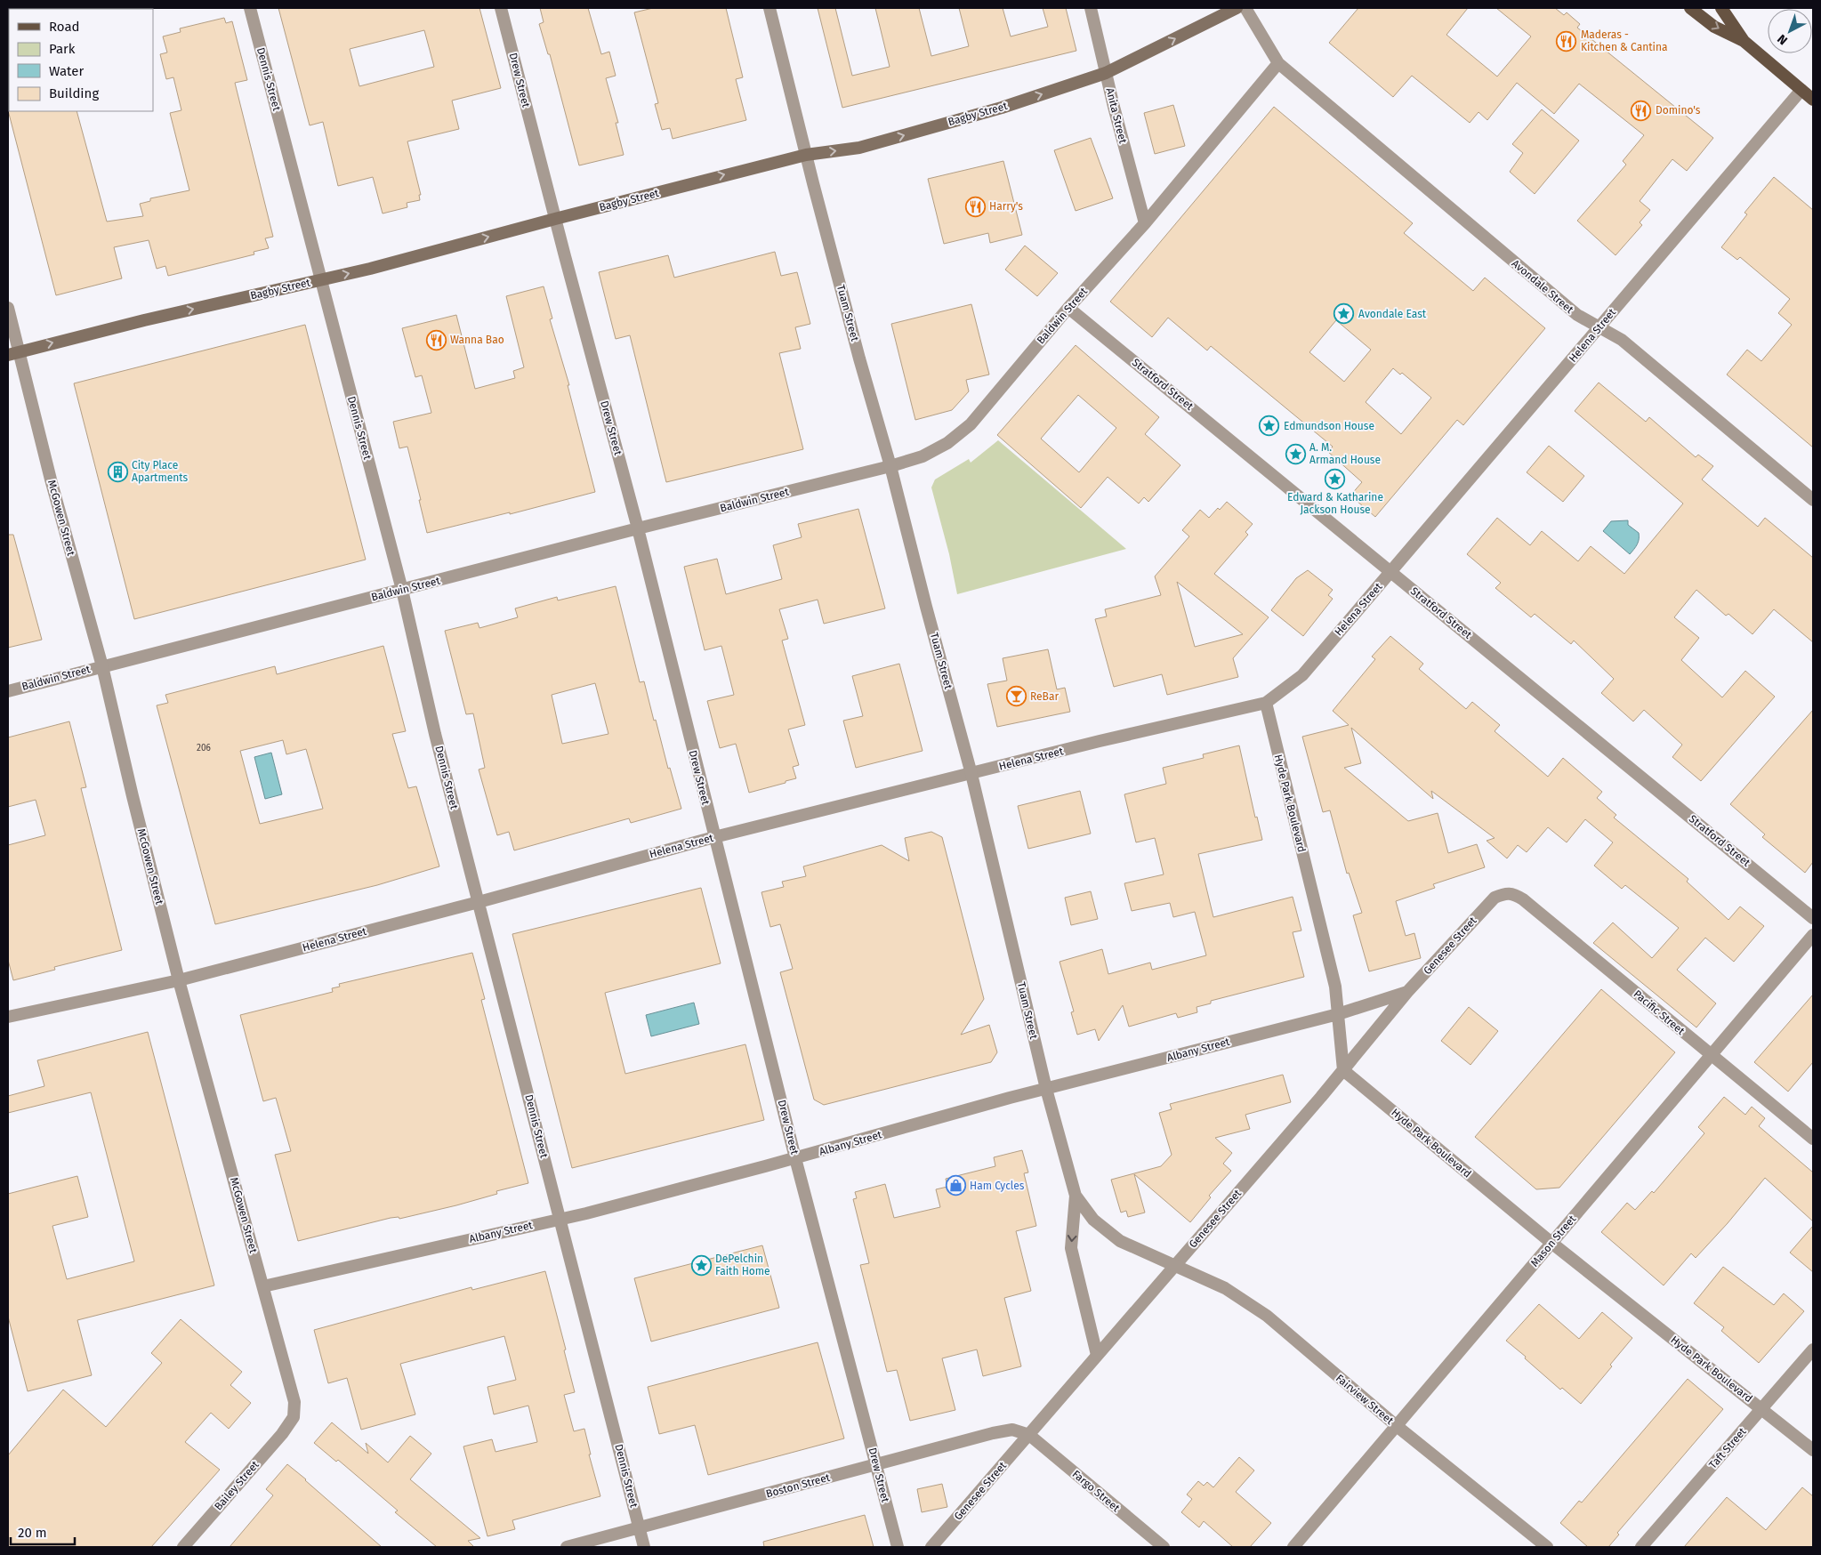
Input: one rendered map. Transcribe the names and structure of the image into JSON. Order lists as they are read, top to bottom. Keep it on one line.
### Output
{"streets":{"main road":["Bagby Street"],"street":["Dennis Street","Drew Street","Anita Street","Avondale Street","Tuam Street","Baldwin Street","Helena Street","Stratford Street","McGowen Street","Hyde Park Boulevard","Genesee Street","Pacific Street","Albany Street","Mason Street","Fairview Street","Taft Street","Bailey Street","Boston Street","Fargo Street"]},"crossings":[["Dennis Street","Bagby Street"],["Dennis Street","Baldwin Street"],["Dennis Street","Helena Street"],["Dennis Street","Albany Street"],["Dennis Street","Boston Street"],["Drew Street","Bagby Street"],["Drew Street","Baldwin Street"],["Drew Street","Helena Street"],["Drew Street","Albany Street"],["Drew Street","Boston Street"],["Bagby Street","Anita Street"],["Bagby Street","Tuam Street"],["Bagby Street","McGowen Street"],["Anita Street","Baldwin Street"],["Avondale Street","Baldwin Street"],["Avondale Street","Helena Street"],["Tuam Street","Baldwin Street"],["Tuam Street","Helena Street"],["Tuam Street","Genesee Street"],["Tuam Street","Albany Street"],["Tuam Street","Fairview Street"],["Baldwin Street","Stratford Street"],["Baldwin Street","McGowen Street"],["Helena Street","Stratford Street"],["Helena Street","McGowen Street"],["Helena Street","Hyde Park Boulevard"],["McGowen Street","Albany Street"],["McGowen Street","Bailey Street"],["Hyde Park Boulevard","Genesee Street"],["Hyde Park Boulevard","Albany Street"],["Hyde Park Boulevard","Mason Street"],["Hyde Park Boulevard","Taft Street"],["Genesee Street","Pacific Street"],["Genesee Street","Albany Street"],["Genesee Street","Fairview Street"],["Genesee Street","Boston Street"],["Genesee Street","Fargo Street"],["Pacific Street","Mason Street"],["Mason Street","Fairview Street"],["Boston Street","Fargo Street"]],"one_way":["Bagby Street"],"places":{"restaurant":["Maderas - Kitchen & Cantina","Domino's","Harry's","Wanna Bao"],"place":["Avondale East","Edmundson House","A. M. Armand House","Edward & Katharine Jackson House","DePelchin Faith Home"],"building":["City Place Apartments"],"bar":["ReBar"],"shop":["Ham Cycles"]},"house_numbers":["206"],"legend":["Road","Park","Water","Building"],"scale_bar":"20 m","north":"bottom left"}
